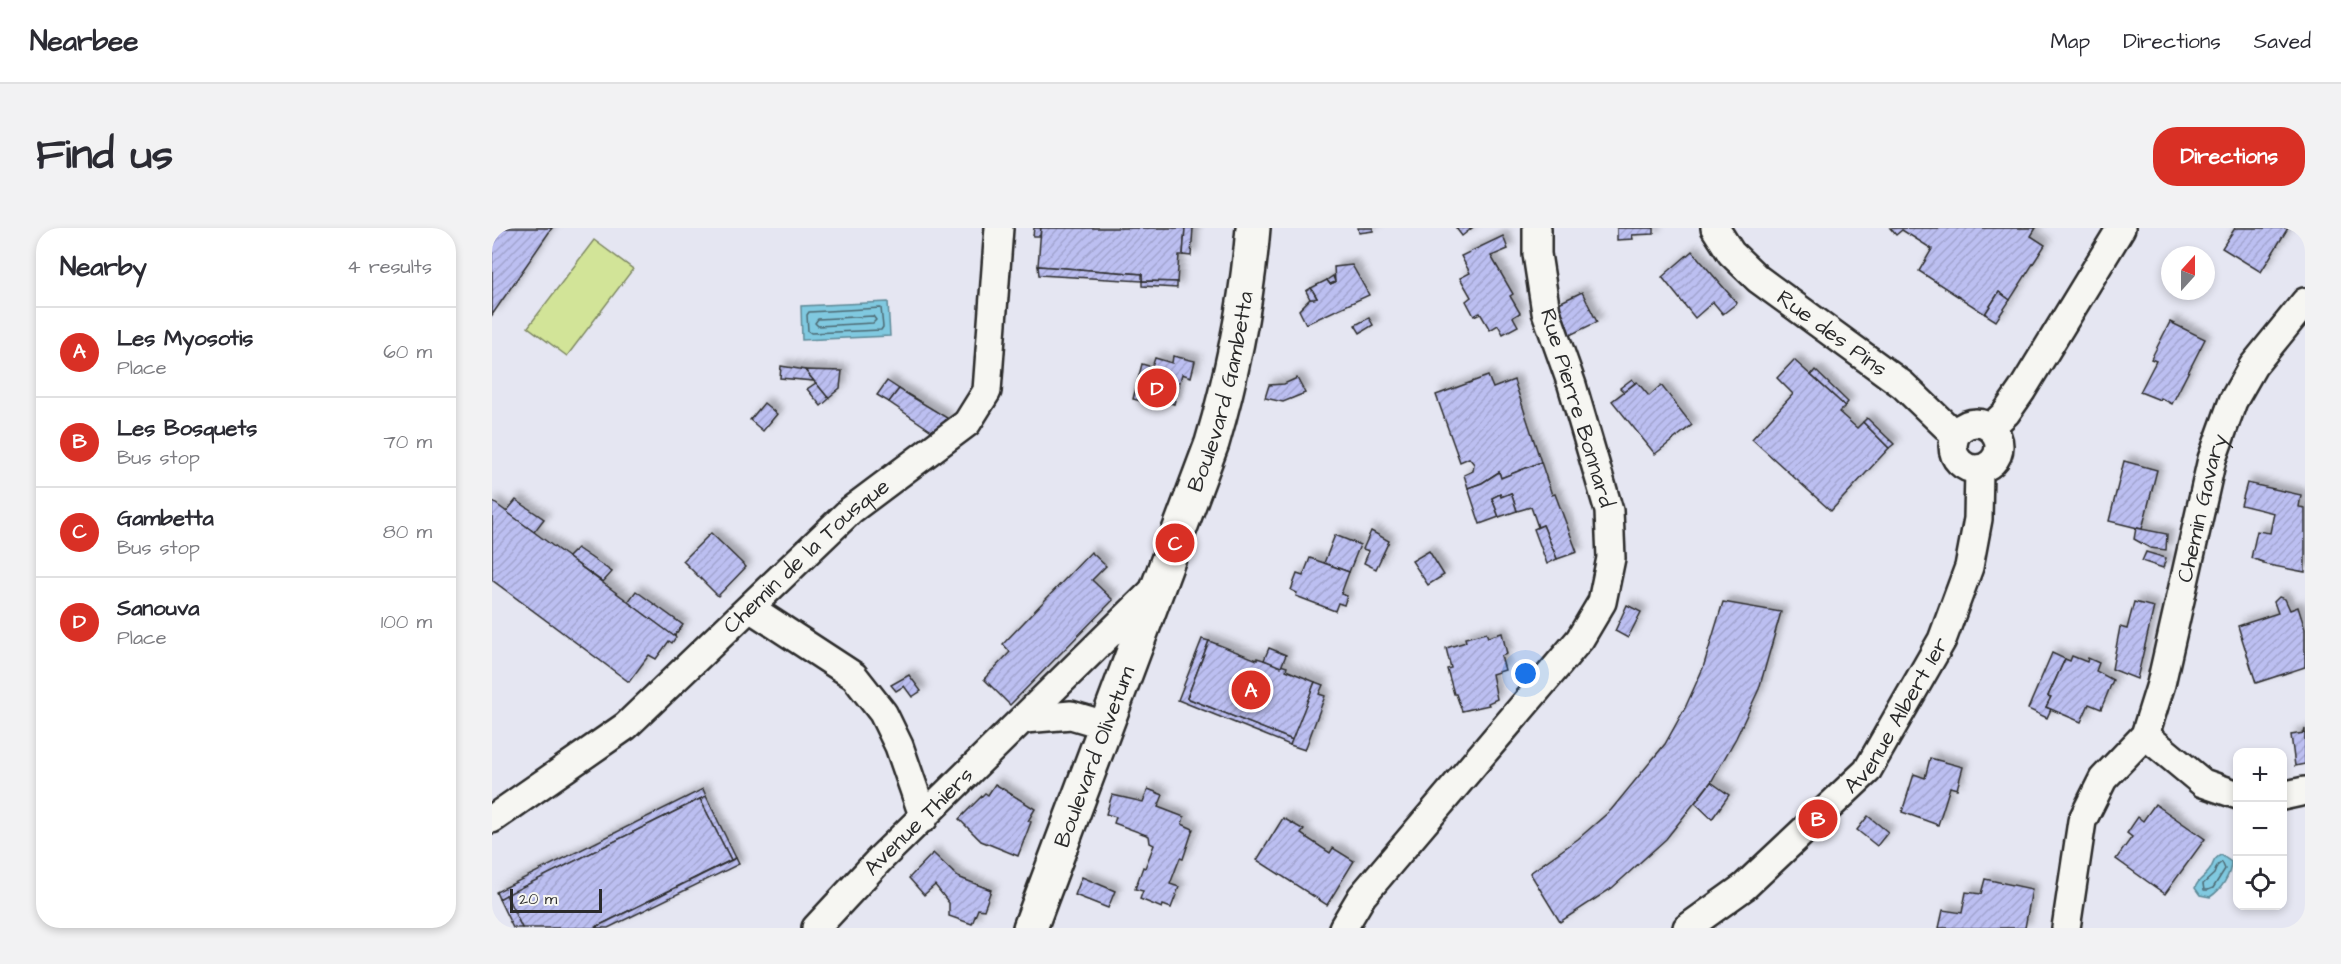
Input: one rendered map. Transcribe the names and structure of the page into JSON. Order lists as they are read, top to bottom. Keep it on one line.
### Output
{"streets":{"main road":["Boulevard Gambetta","Boulevard Olivetum"],"street":["Rue des Pins","Rue Pierre Bonnard","Chemin Gavary","Chemin de la Tousque","Avenue Albert 1er","Avenue Thiers"]},"crossings":[["Rue des Pins","Avenue Albert 1er"],["Boulevard Gambetta","Boulevard Olivetum"],["Boulevard Gambetta","Avenue Thiers"],["Boulevard Olivetum","Avenue Thiers"]],"scale_bar":"20 m","north":"top","page":{"header":"Nearbee","nav":["Map","Directions","Saved"],"title":"Find us","buttons":"Directions","heading":["Nearby","4 results"],"list":[{"mark":"A","name":"Les Myosotis","note":"Place","value":"60 m"},{"mark":"B","name":"Les Bosquets","note":"Bus stop","value":"70 m"},{"mark":"C","name":"Gambetta","note":"Bus stop","value":"80 m"},{"mark":"D","name":"Sanouva","note":"Place","value":"100 m"}],"pins":["D","C","A","B"],"map_buttons":["+","−"],"scale":"20 m"}}
